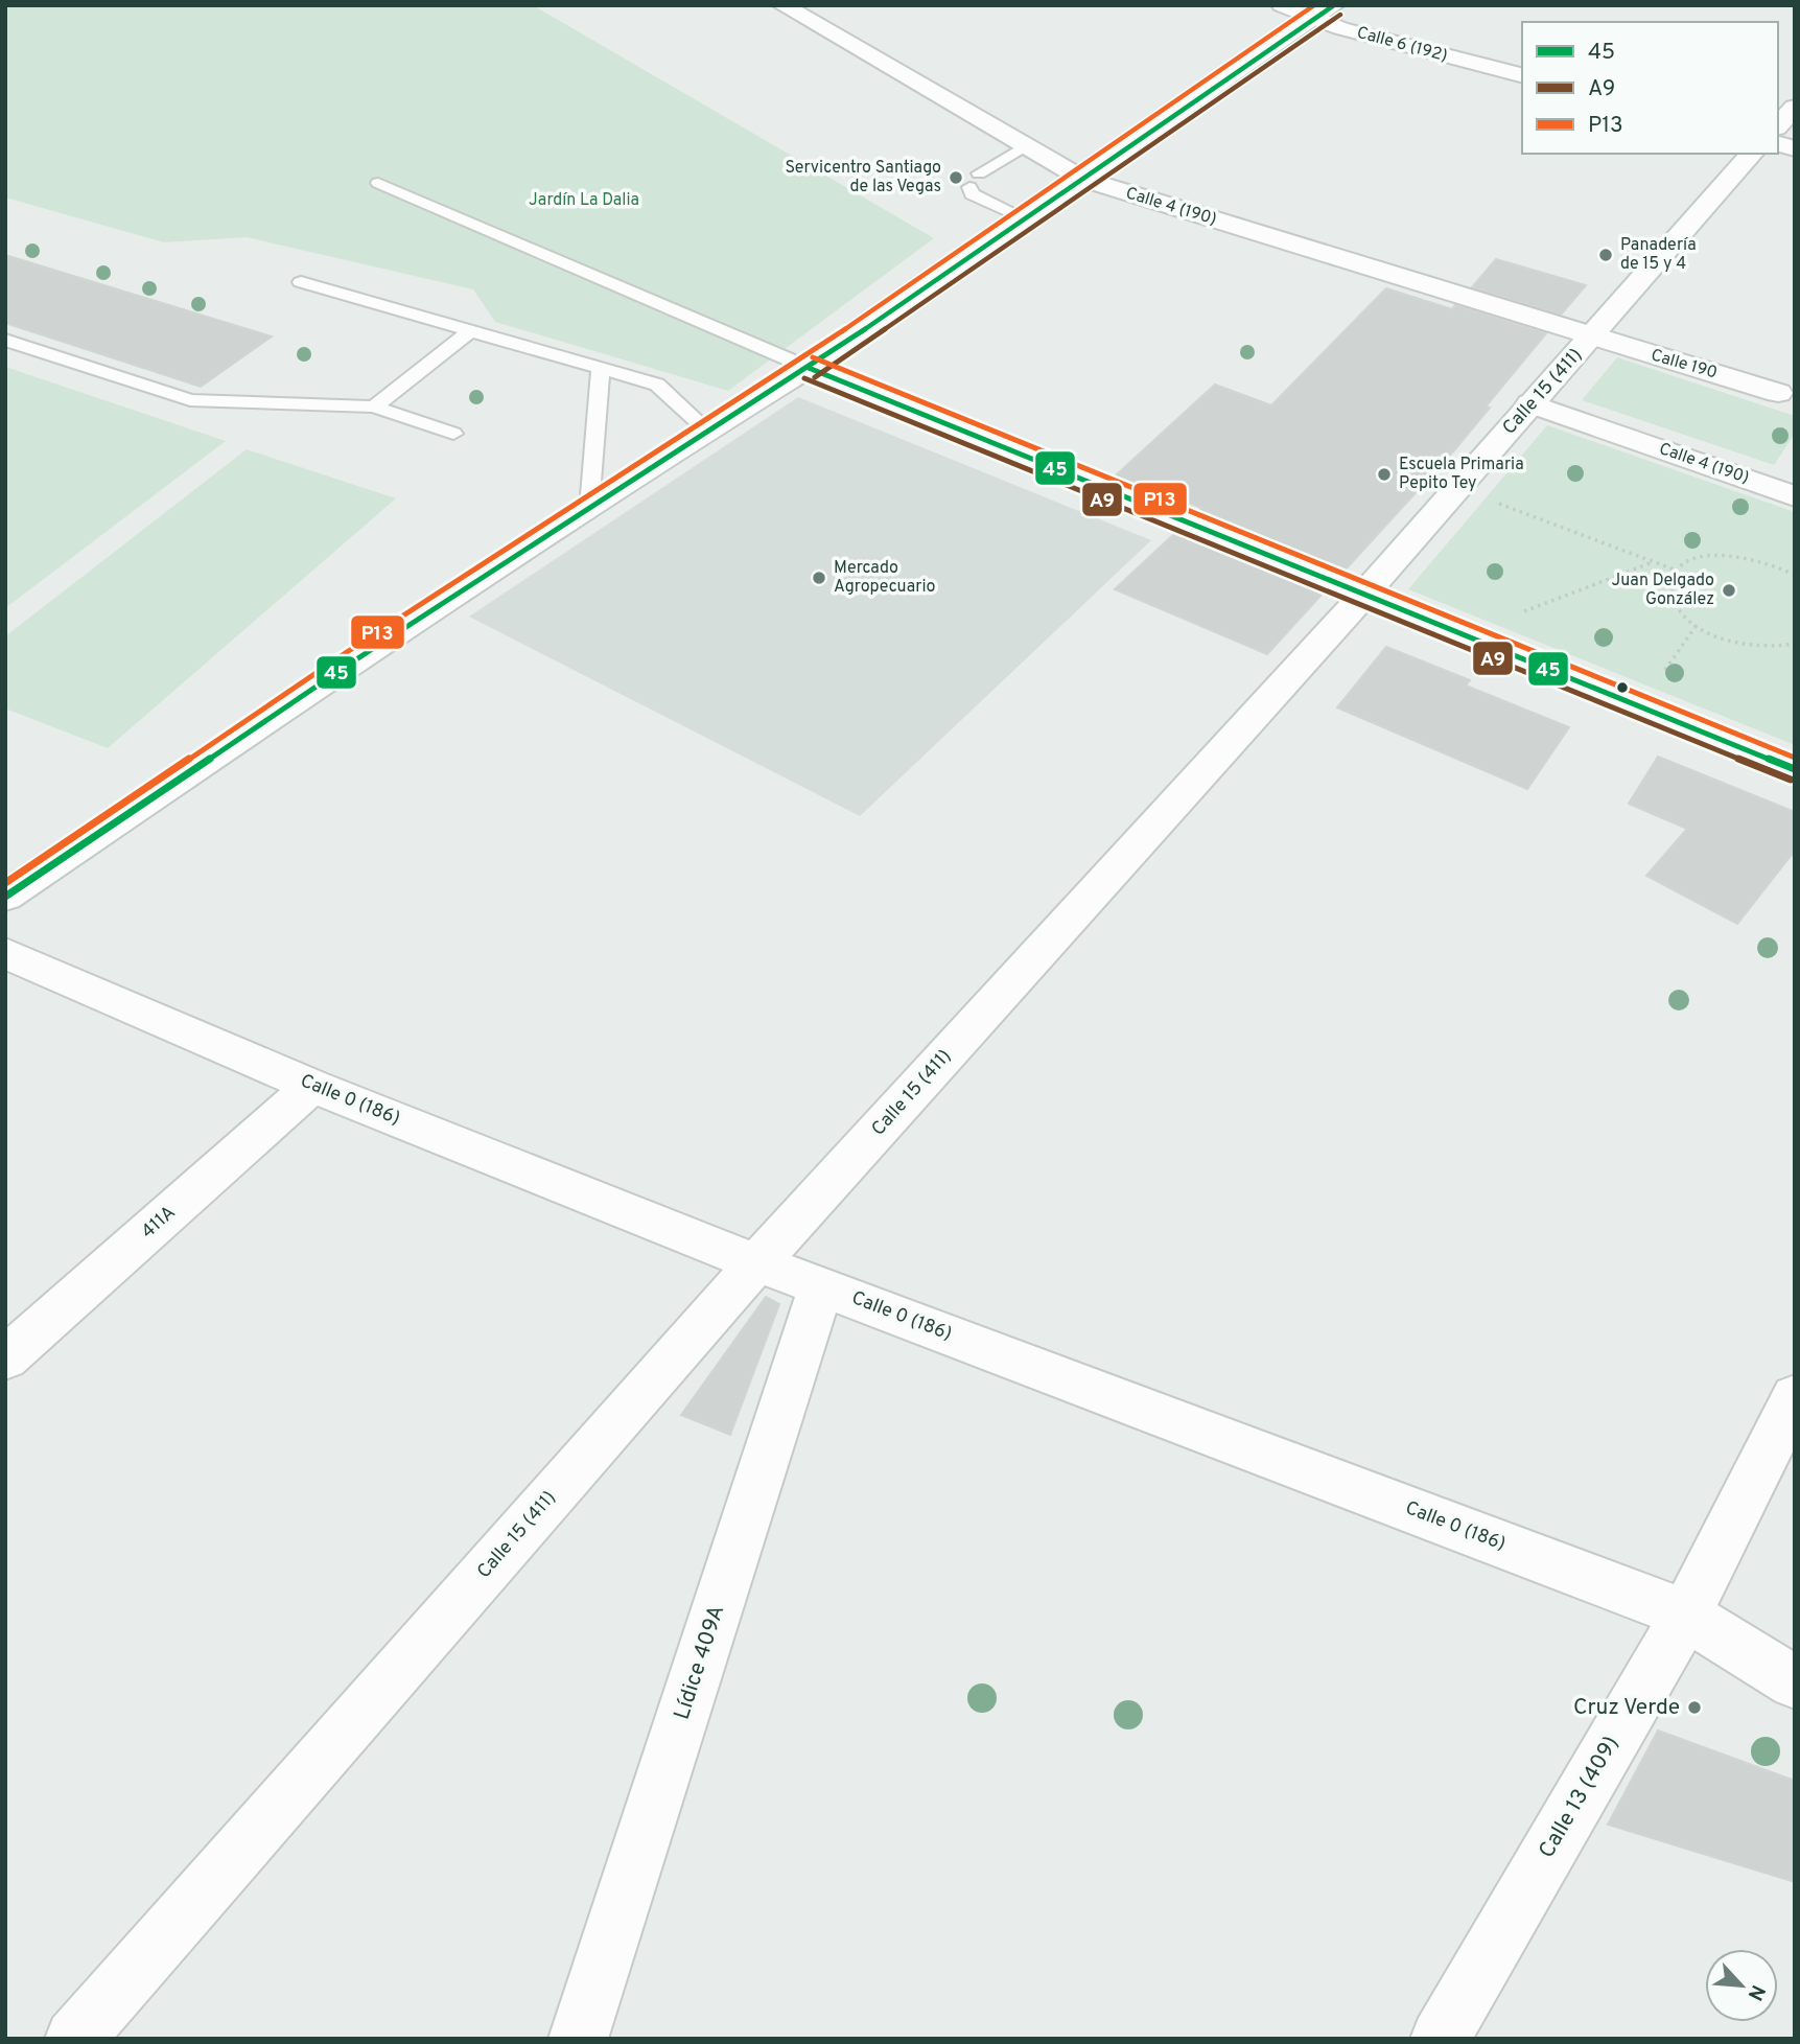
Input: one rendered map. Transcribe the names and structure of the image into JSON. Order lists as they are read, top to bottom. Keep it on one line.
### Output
{"streets":{"street":["Calle 6 (192)","Calle 4 (190)","Calle 190","Calle 15 (411)","Calle 0 (186)","411A","Lídice 409A","Calle 13 (409)"]},"crossings":[["Calle 4 (190)","Calle 190"],["Calle 4 (190)","Calle 15 (411)"],["Calle 190","Calle 15 (411)"],["Calle 15 (411)","Calle 0 (186)"],["Calle 0 (186)","411A"],["Calle 0 (186)","Lídice 409A"],["Calle 0 (186)","Calle 13 (409)"]],"parks":["Jardín La Dalia"],"places":["Servicentro Santiago de las Vegas","Panadería de 15 y 4","Escuela Primaria Pepito Tey","Mercado Agropecuario","Juan Delgado González","Cruz Verde"],"lines":["transit line 45","transit line P13","transit line A9"],"legend":["45","A9","P13"],"north":"bottom right"}
